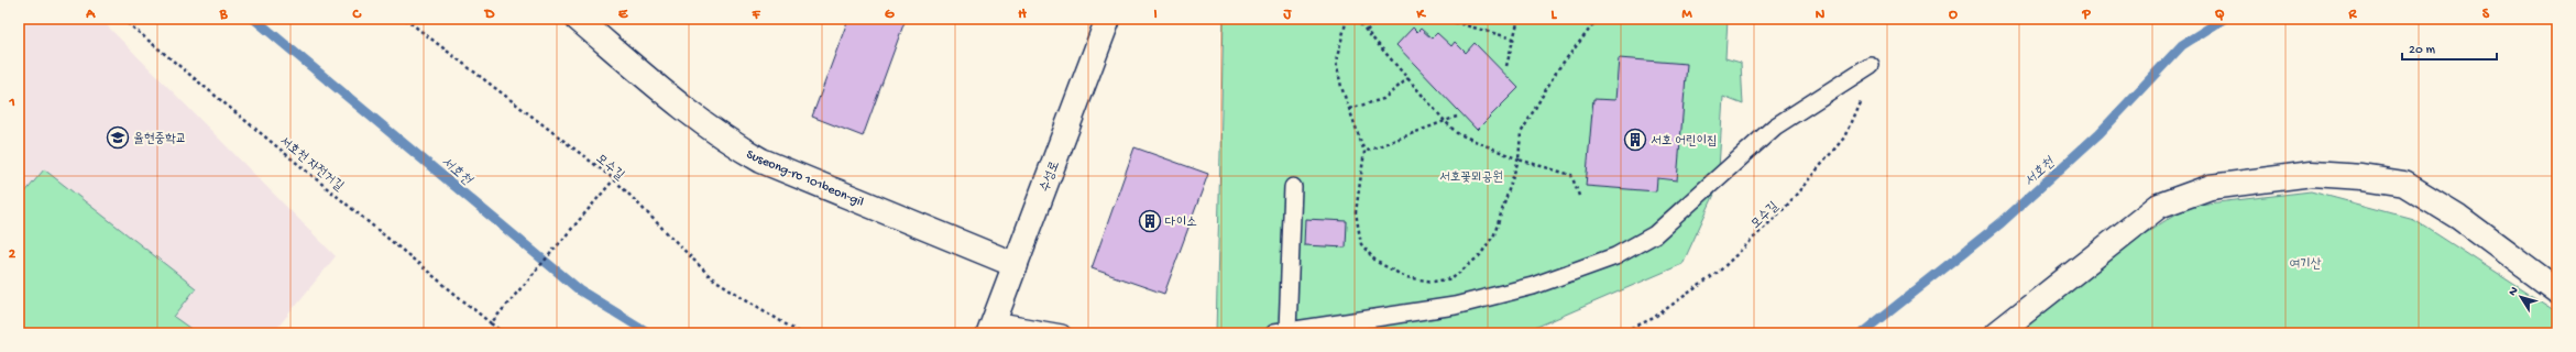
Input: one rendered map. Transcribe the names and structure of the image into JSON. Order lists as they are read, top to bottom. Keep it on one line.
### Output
{"streets":{"street":["수성로","Suseong-ro 101beon-gil"],"path":["서호천 자전거길","모수길"]},"crossings":[["수성로","Suseong-ro 101beon-gil"]],"water":["서호천"],"parks":["서호꽃뫼공원","여기산"],"places":{"school or university":["율현중학교"],"building":["서호 어린이집","다이소"]},"scale_bar":"20 m","north":"top left","grid":{"columns":["A","B","C","D","E","F","G","H","I","J","K","L","M","N","O","P","Q","R","S"],"rows":["1","2"]}}
